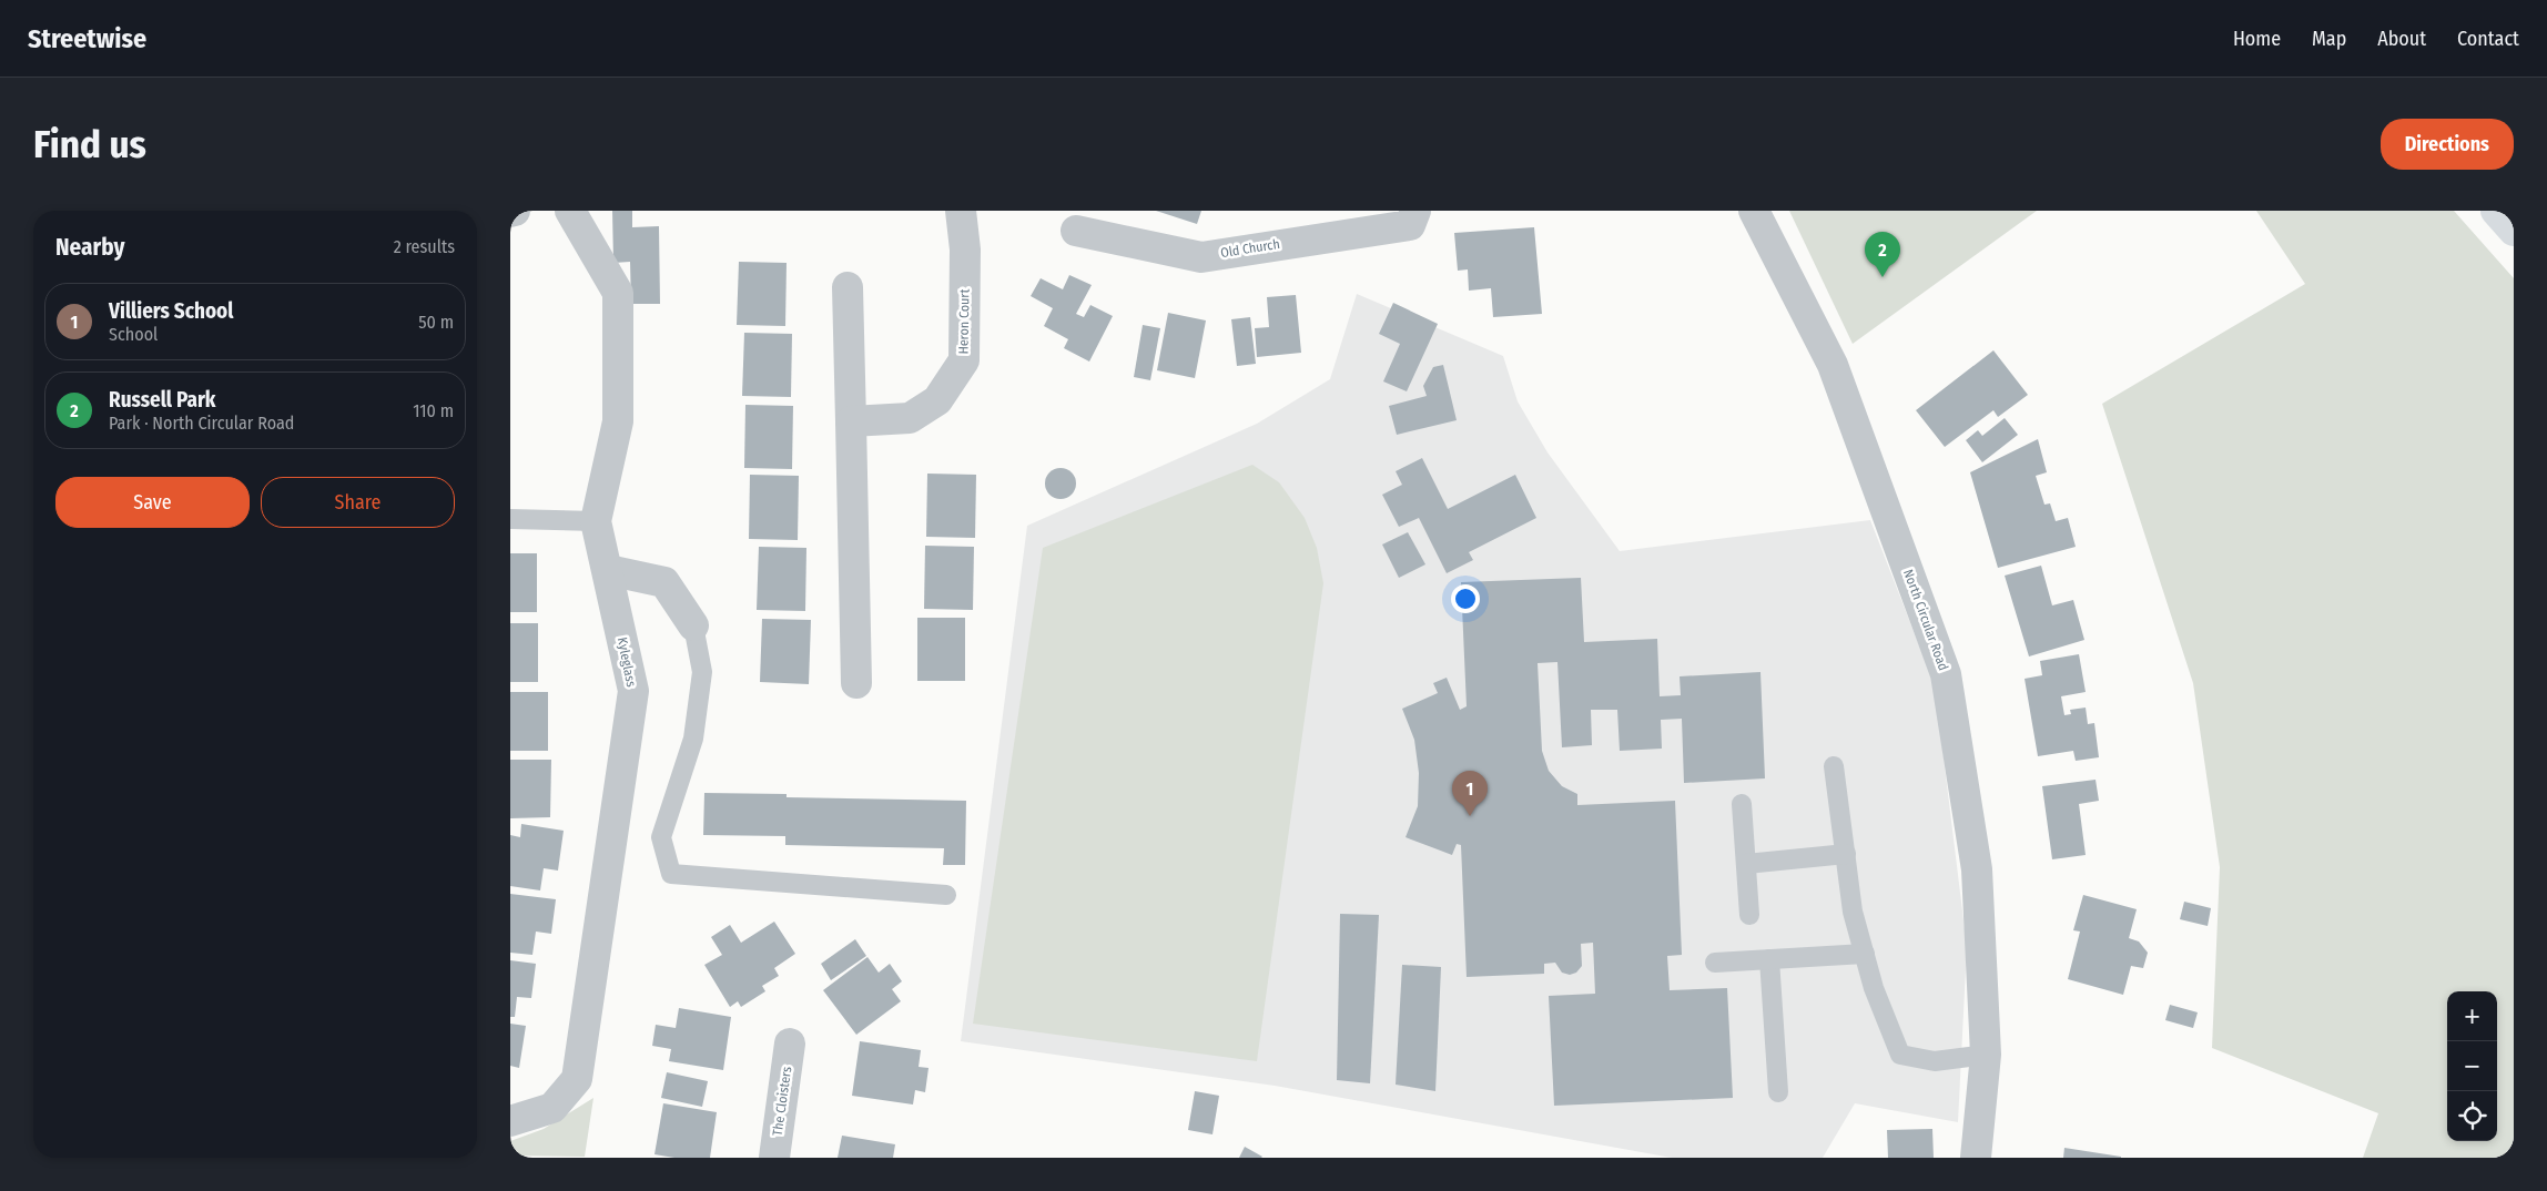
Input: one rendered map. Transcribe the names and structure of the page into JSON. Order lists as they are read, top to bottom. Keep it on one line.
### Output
{"streets":{"street":["Old Church","Heron Court","North Circular Road","Kyleglass","The Cloisters"]},"page":{"header":"Streetwise","nav":["Home","Map","About","Contact"],"buttons":["Directions",["Save","Share"]],"title":"Find us","heading":["Nearby","2 results"],"pins":["2","1"],"list":[{"mark":"1","name":"Villiers School","note":"School","value":"50 m"},{"mark":"2","name":"Russell Park","note":"Park · North Circular Road","value":"110 m"}],"map_buttons":["+","−"]}}
